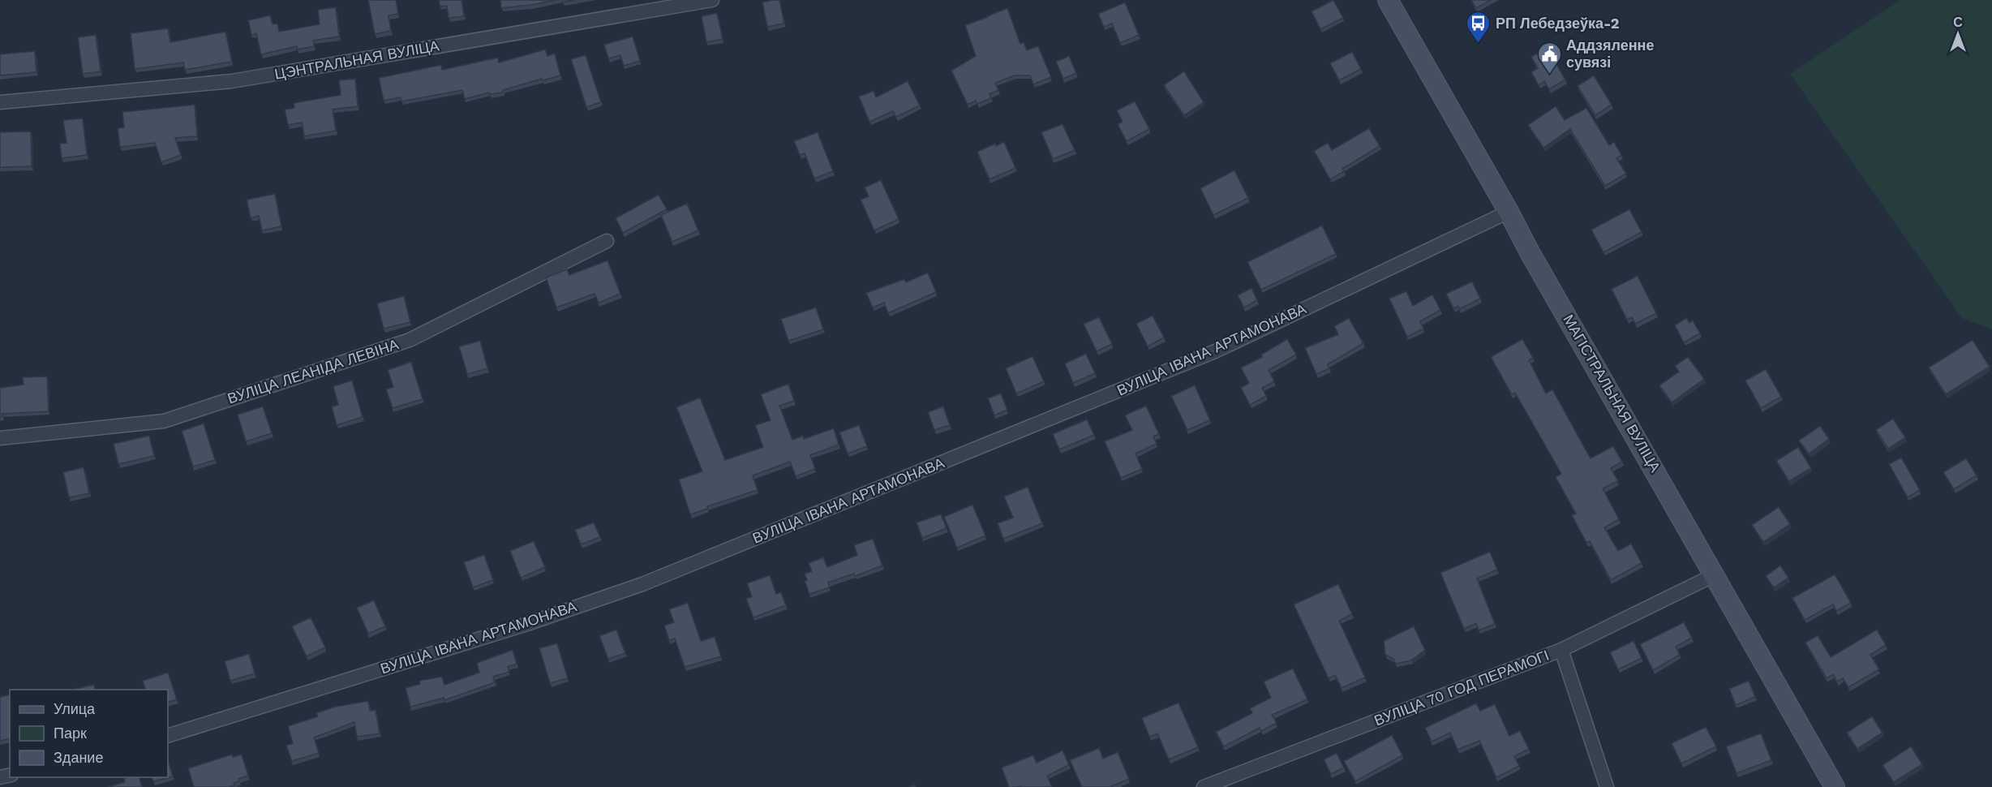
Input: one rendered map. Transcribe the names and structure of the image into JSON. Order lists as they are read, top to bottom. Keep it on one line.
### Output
{"streets":{"main road":["МАГІСТРАЛЬНАЯ ВУЛІЦА"],"street":["ЦЭНТРАЛЬНАЯ ВУЛІЦА","ВУЛІЦА ІВАНА АРТАМОНАВА","ВУЛІЦА ЛЕАНІДА ЛЕВІНА","ВУЛІЦА 70 ГОД ПЕРАМОГІ"]},"crossings":[["ВУЛІЦА ІВАНА АРТАМОНАВА","МАГІСТРАЛЬНАЯ ВУЛІЦА"],["МАГІСТРАЛЬНАЯ ВУЛІЦА","ВУЛІЦА 70 ГОД ПЕРАМОГІ"]],"places":{"bus stop":["РП Лебедзеўка-2"],"public building":["Аддзяленне сувязі"]},"legend":["Улица","Парк","Здание"],"north":"top"}
